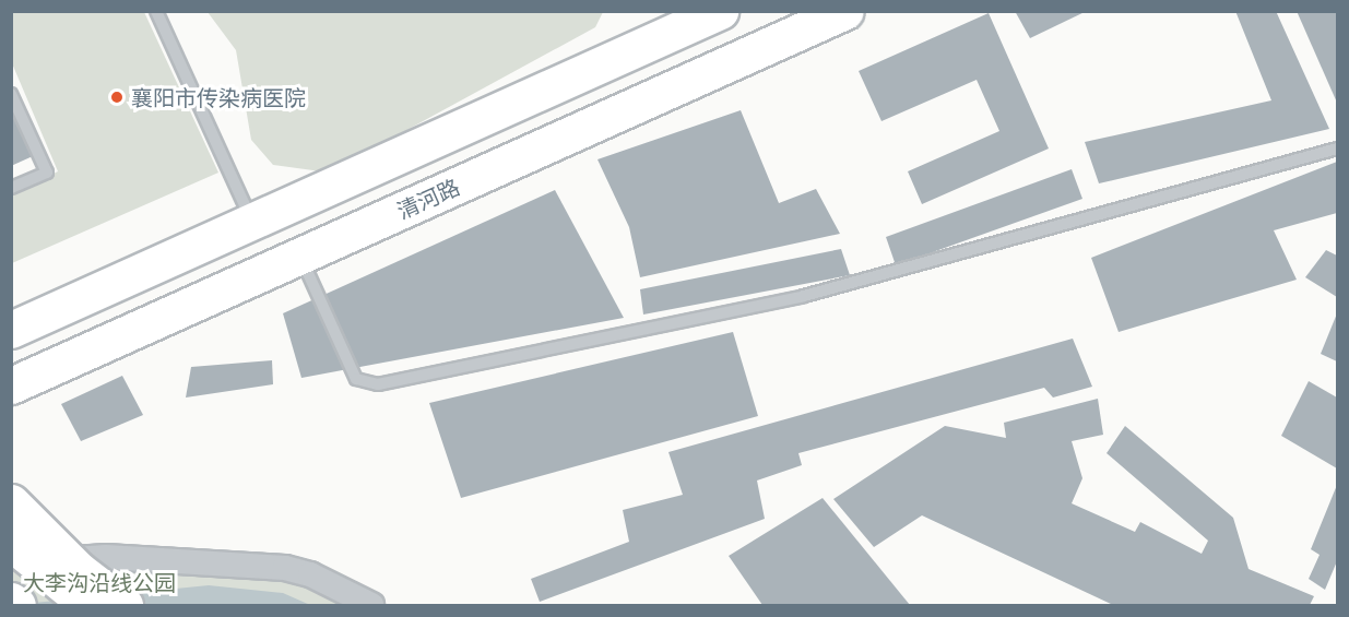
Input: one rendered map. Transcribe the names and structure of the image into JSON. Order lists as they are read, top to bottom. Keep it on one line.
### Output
{"streets":{"main road":["清河路"]},"parks":["大李沟沿线公园"],"places":["襄阳市传染病医院"]}
